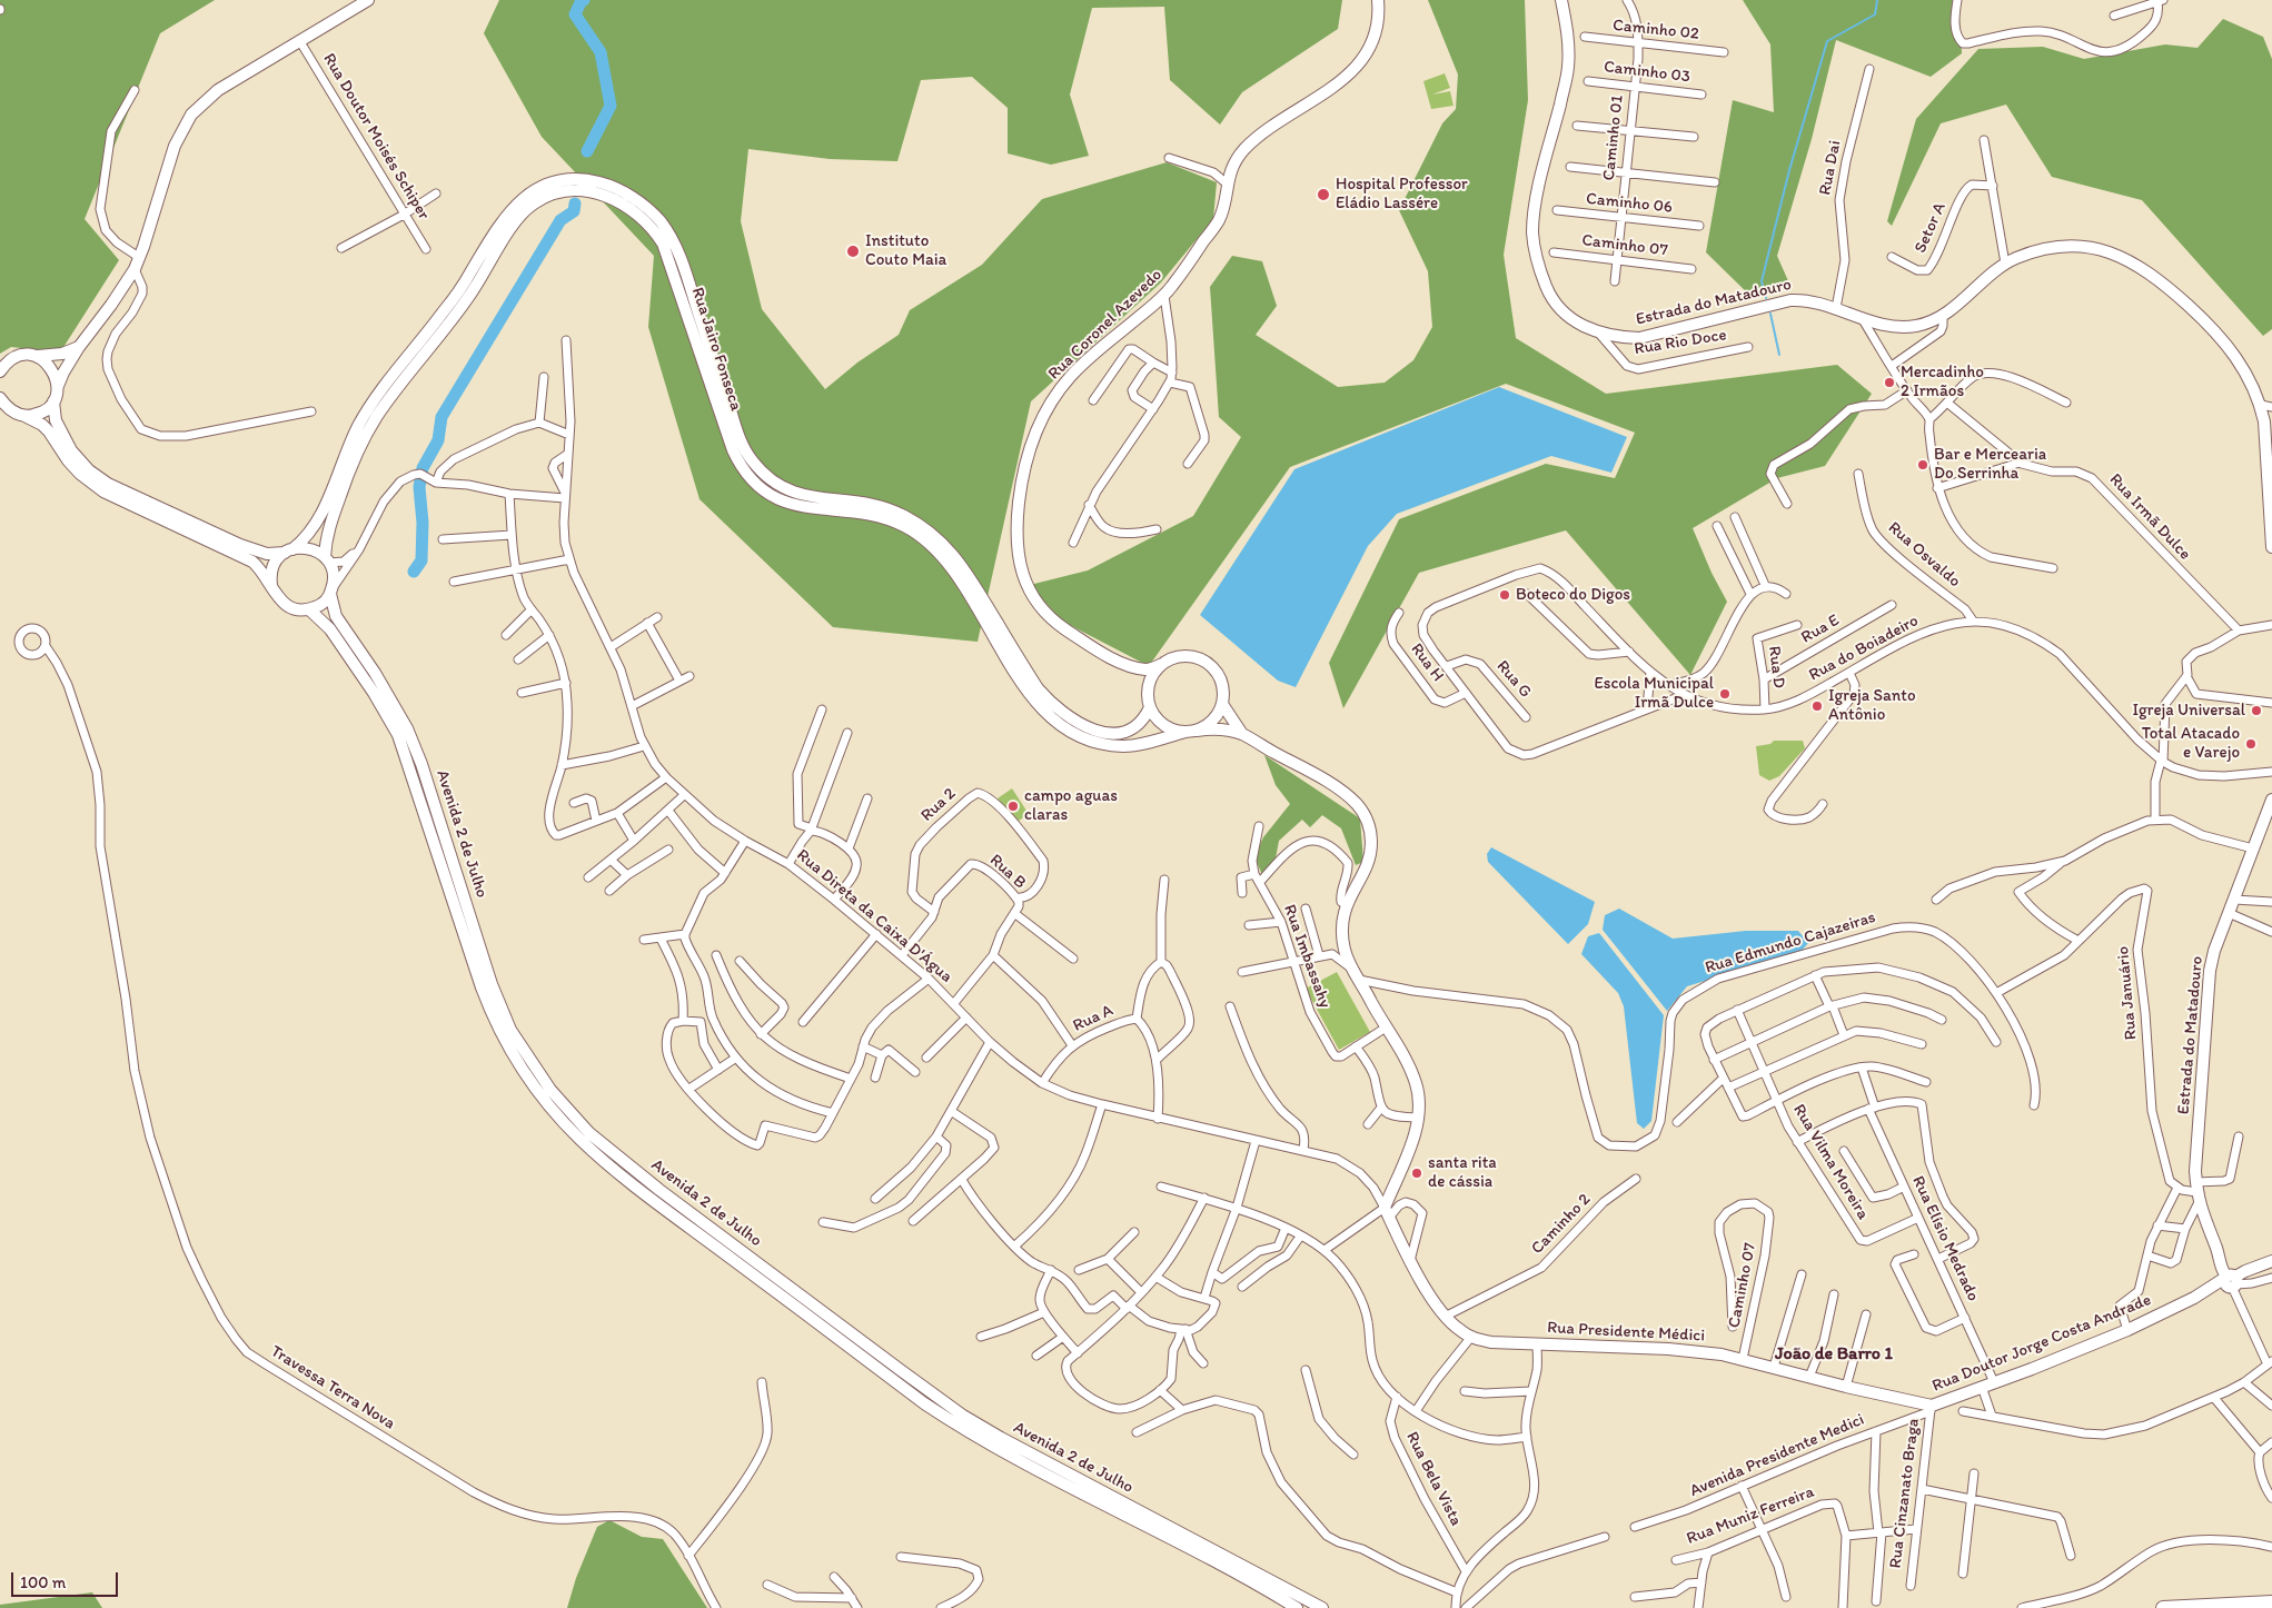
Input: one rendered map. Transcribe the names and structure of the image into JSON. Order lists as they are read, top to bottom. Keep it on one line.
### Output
{"streets":{"main road":["Estrada do Matadouro","Rua Coronel Azevedo","Rua Jairo Fonseca","Avenida 2 de Julho","Rua Presidente Médici","Rua Doutor Jorge Costa Andrade"],"street":["Caminho 02","Caminho 03","Rua Doutor Moisés Schiper","Caminho 01","Rua Dai","Caminho 06","Setor A","Caminho 07","Rua Rio Doce","Rua Irmã Dulce","Rua Osvaldo","Rua E","Rua do Boiadeiro","Rua H","Rua D","Rua G","Rua 2","Rua B","Rua Direta da Caixa D'Água","Rua Edmundo Cajazeiras","Rua Imbassahy","Rua Januário","Rua A","Rua Vilma Moreira","Caminho 2","Rua Elísio Medrado","Travessa Terra Nova","Avenida Presidente Medici","Rua Bela Vista","Rua Cinzanato Braga","Rua Muniz Ferreira"]},"crossings":[["Caminho 02","Caminho 01"],["Caminho 03","Caminho 01"],["Caminho 01","Caminho 06"],["Caminho 01","Caminho 07"],["Rua Dai","Estrada do Matadouro"],["Caminho 07","Rua Presidente Médici"],["Estrada do Matadouro","Rua Rio Doce"],["Estrada do Matadouro","Rua Doutor Jorge Costa Andrade"],["Rua Jairo Fonseca","Avenida 2 de Julho"],["Rua Osvaldo","Rua do Boiadeiro"],["Rua E","Rua D"],["Rua do Boiadeiro","Rua D"],["Rua do Boiadeiro","Rua G"],["Rua 2","Rua B"],["Rua B","Rua Direta da Caixa D'Água"],["Rua Direta da Caixa D'Água","Rua A"],["Rua Direta da Caixa D'Água","Rua Presidente Médici"],["Rua Edmundo Cajazeiras","Rua Januário"],["Rua Vilma Moreira","Rua Elísio Medrado"],["Caminho 2","Rua Presidente Médici"],["Rua Elísio Medrado","Rua Doutor Jorge Costa Andrade"],["Rua Presidente Médici","Rua Doutor Jorge Costa Andrade"],["Rua Presidente Médici","Avenida Presidente Medici"],["Rua Presidente Médici","Rua Cinzanato Braga"],["Rua Doutor Jorge Costa Andrade","Avenida Presidente Medici"],["Rua Doutor Jorge Costa Andrade","Rua Cinzanato Braga"],["Avenida Presidente Medici","Rua Cinzanato Braga"]],"districts":["João de Barro 1"],"places":["Hospital Professor Eládio Lassére","Instituto Couto Maia","Mercadinho 2 Irmãos","Bar e Mercearia Do Serrinha","Boteco do Digos","Escola Municipal Irmã Dulce","Igreja Santo Antônio","Igreja Universal","Total Atacado e Varejo","campo aguas claras","santa rita de cássia"],"scale_bar":"100 m"}
